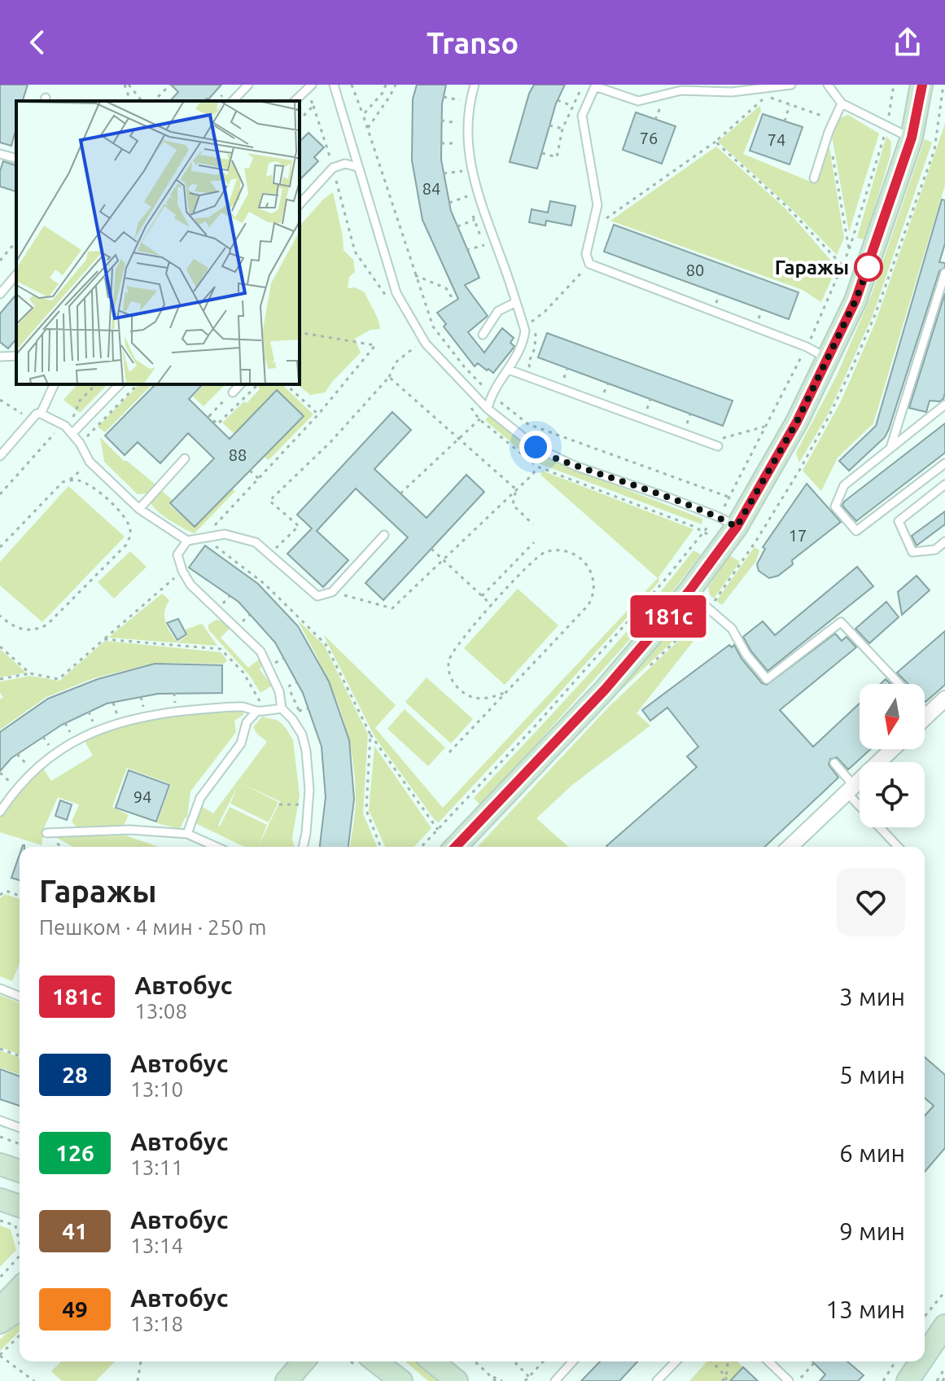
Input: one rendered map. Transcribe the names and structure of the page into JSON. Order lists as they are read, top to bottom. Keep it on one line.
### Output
{"places":["Гаражы"],"lines":["bus line 181с"],"house_numbers":["76","74","84","80","88","17","94"],"north":"bottom","page":{"header":"Transo","on_map":"181с","heading":["Гаражы","Пешком · 4 мин · 250 m"],"list":[{"mark":"181с","name":"Автобус","note":"13:08","value":"3 мин"},{"mark":"28","name":"Автобус","note":"13:10","value":"5 мин"},{"mark":"126","name":"Автобус","note":"13:11","value":"6 мин"},{"mark":"41","name":"Автобус","note":"13:14","value":"9 мин"},{"mark":"49","name":"Автобус","note":"13:18","value":"13 мин"}]}}
